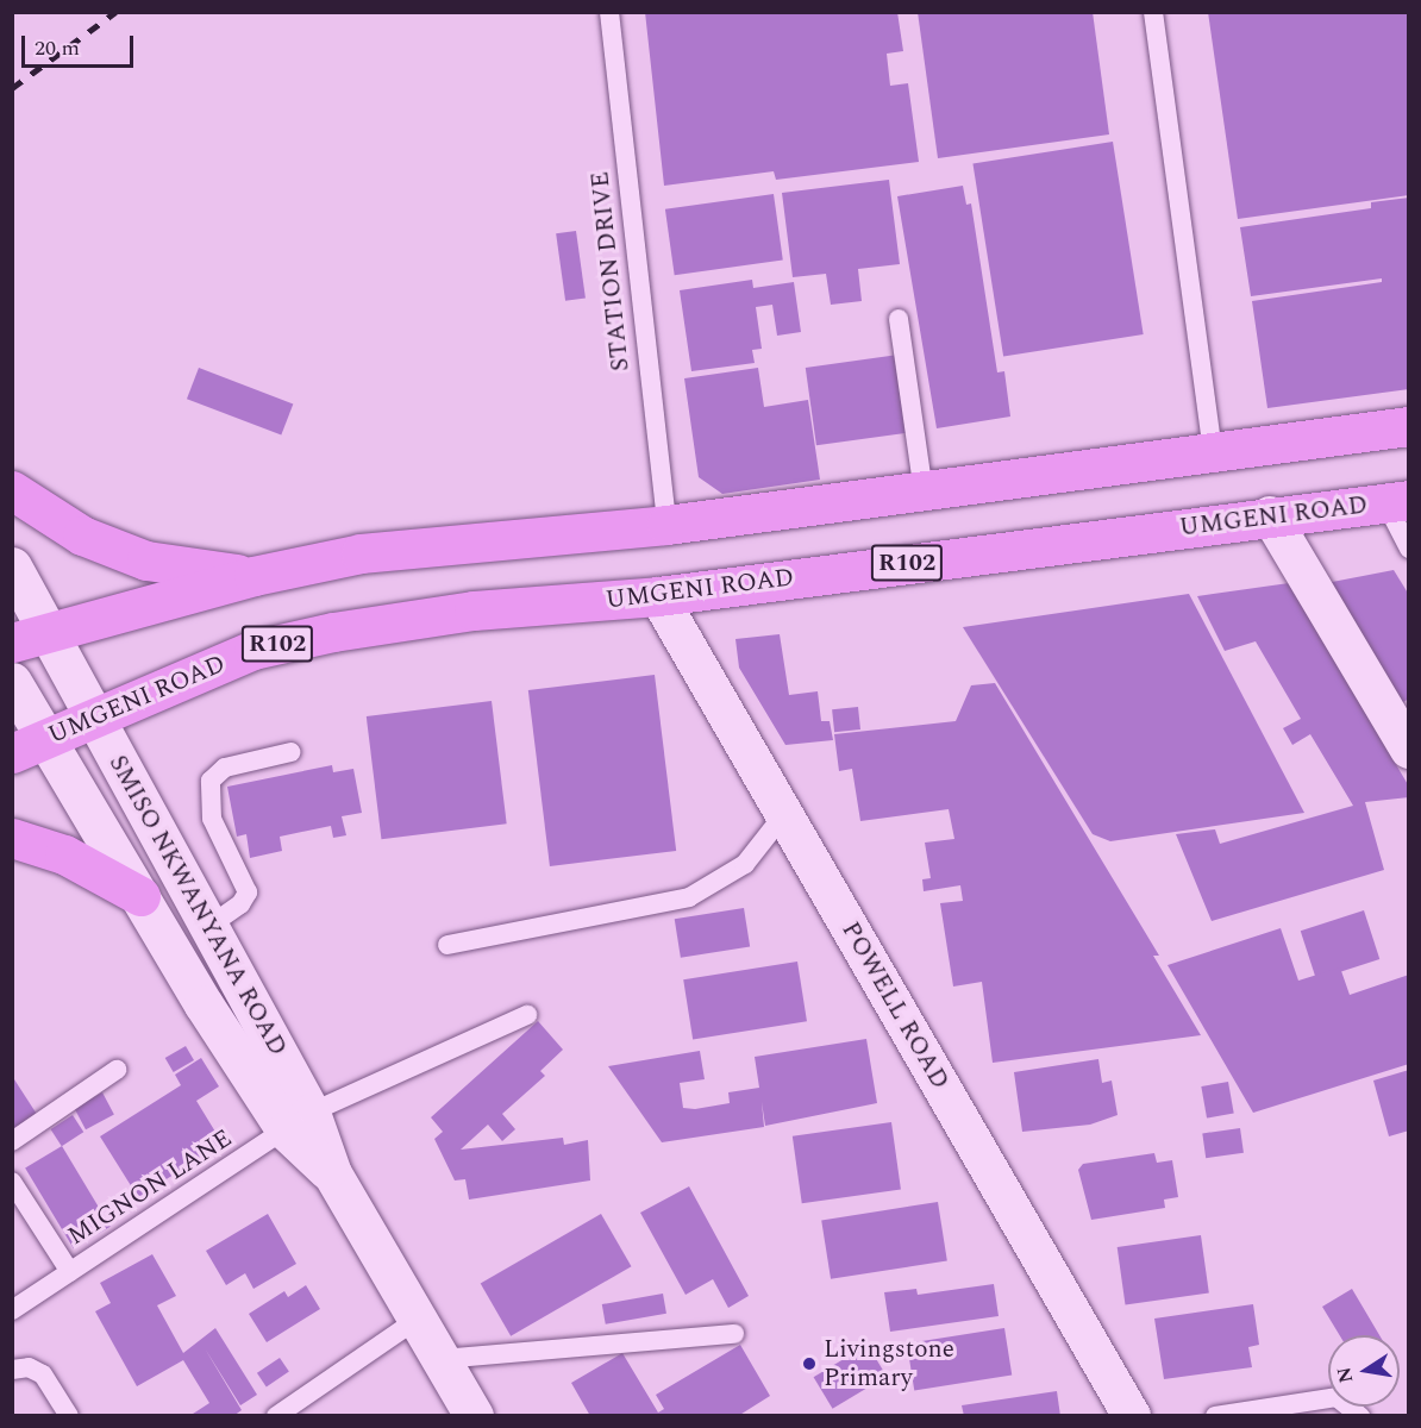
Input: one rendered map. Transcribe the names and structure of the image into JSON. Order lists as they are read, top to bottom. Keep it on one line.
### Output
{"streets":{"main road":["UMGENI ROAD","R102"],"street":["SMISO NKWANYANA ROAD","POWELL ROAD"],"lane":["STATION DRIVE","MIGNON LANE"]},"crossings":[["UMGENI ROAD","SMISO NKWANYANA ROAD"],["UMGENI ROAD","POWELL ROAD"],["SMISO NKWANYANA ROAD","MIGNON LANE"]],"places":["Livingstone Primary"],"scale_bar":"20 m","north":"left"}
